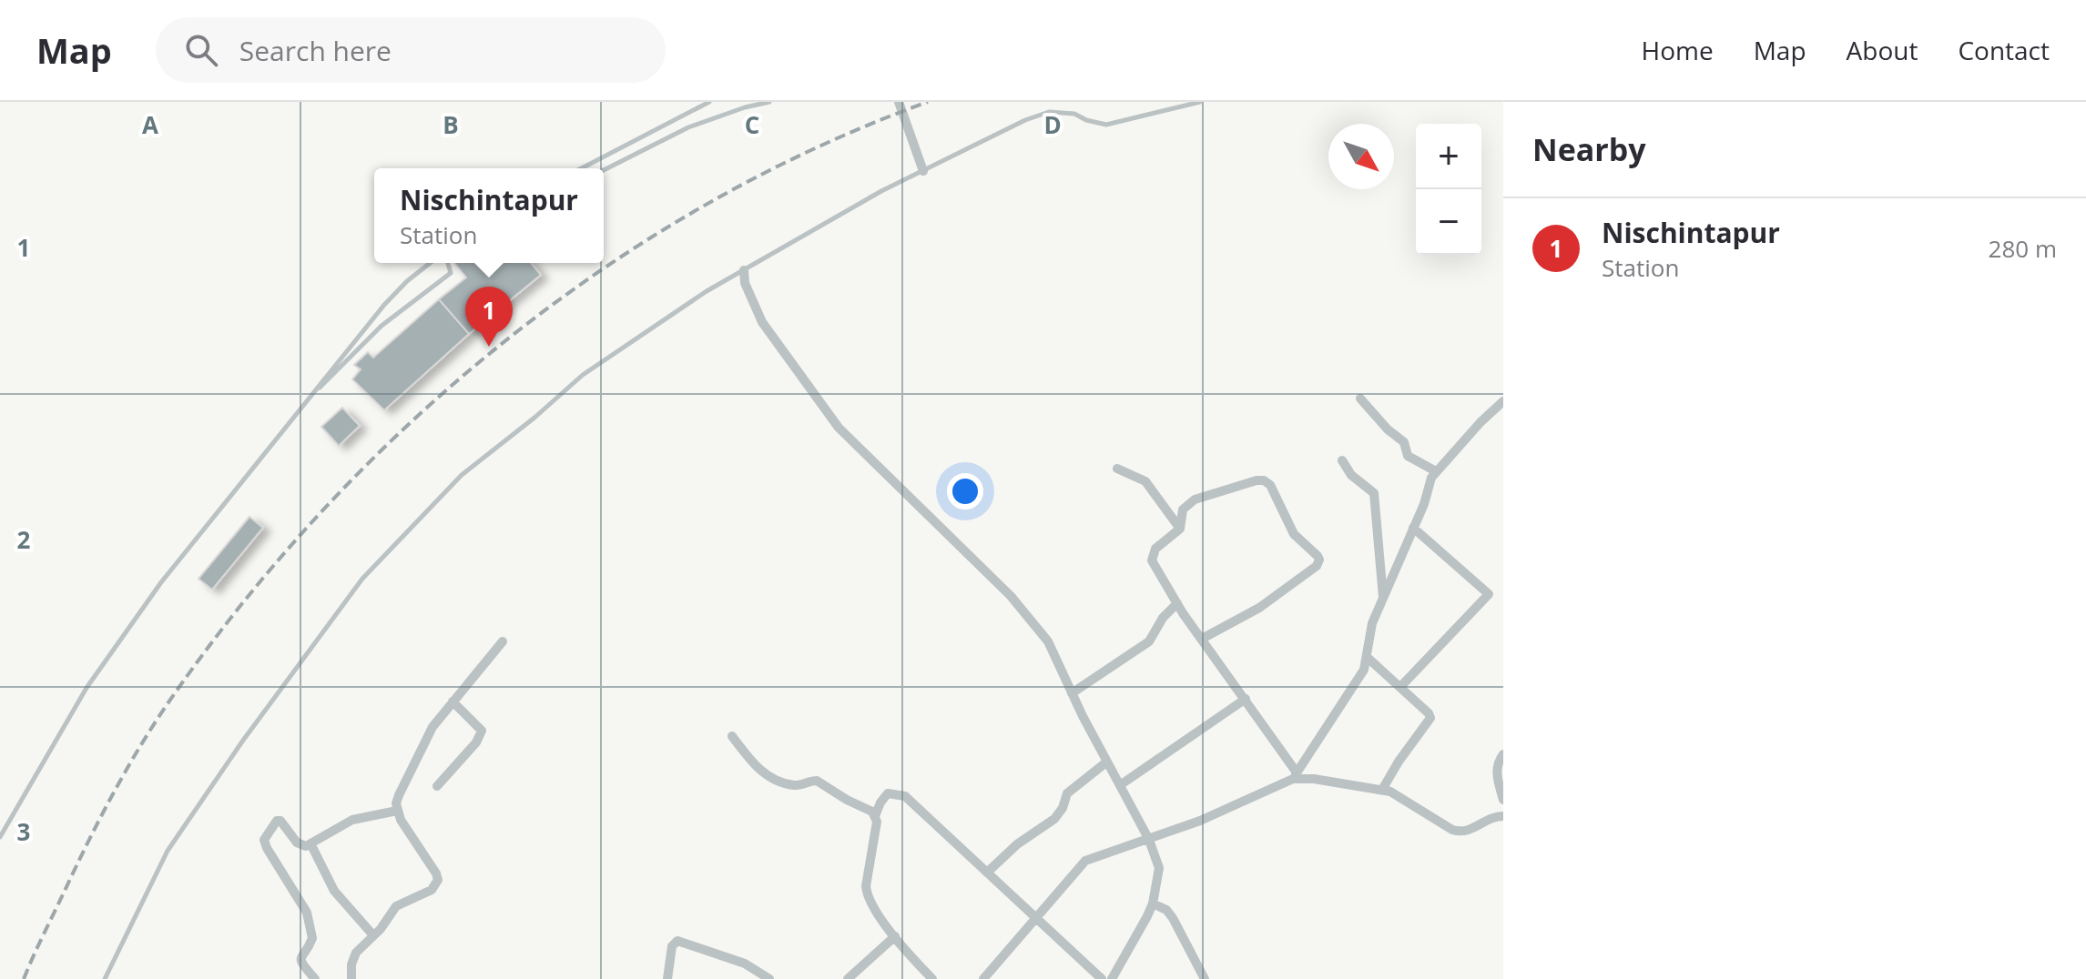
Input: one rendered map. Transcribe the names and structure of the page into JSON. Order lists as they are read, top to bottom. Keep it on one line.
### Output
{"north":"bottom right","page":{"header":"Map","search":"Search here","nav":["Home","Map","About","Contact"],"heading":"Nearby","map_buttons":["+","−"],"popup":["Nischintapur","Station"],"list":[{"mark":"1","name":"Nischintapur","note":"Station","value":"280 m"}],"pins":"1"},"grid":{"columns":["A","B","C","D"],"rows":["1","2","3"]}}
